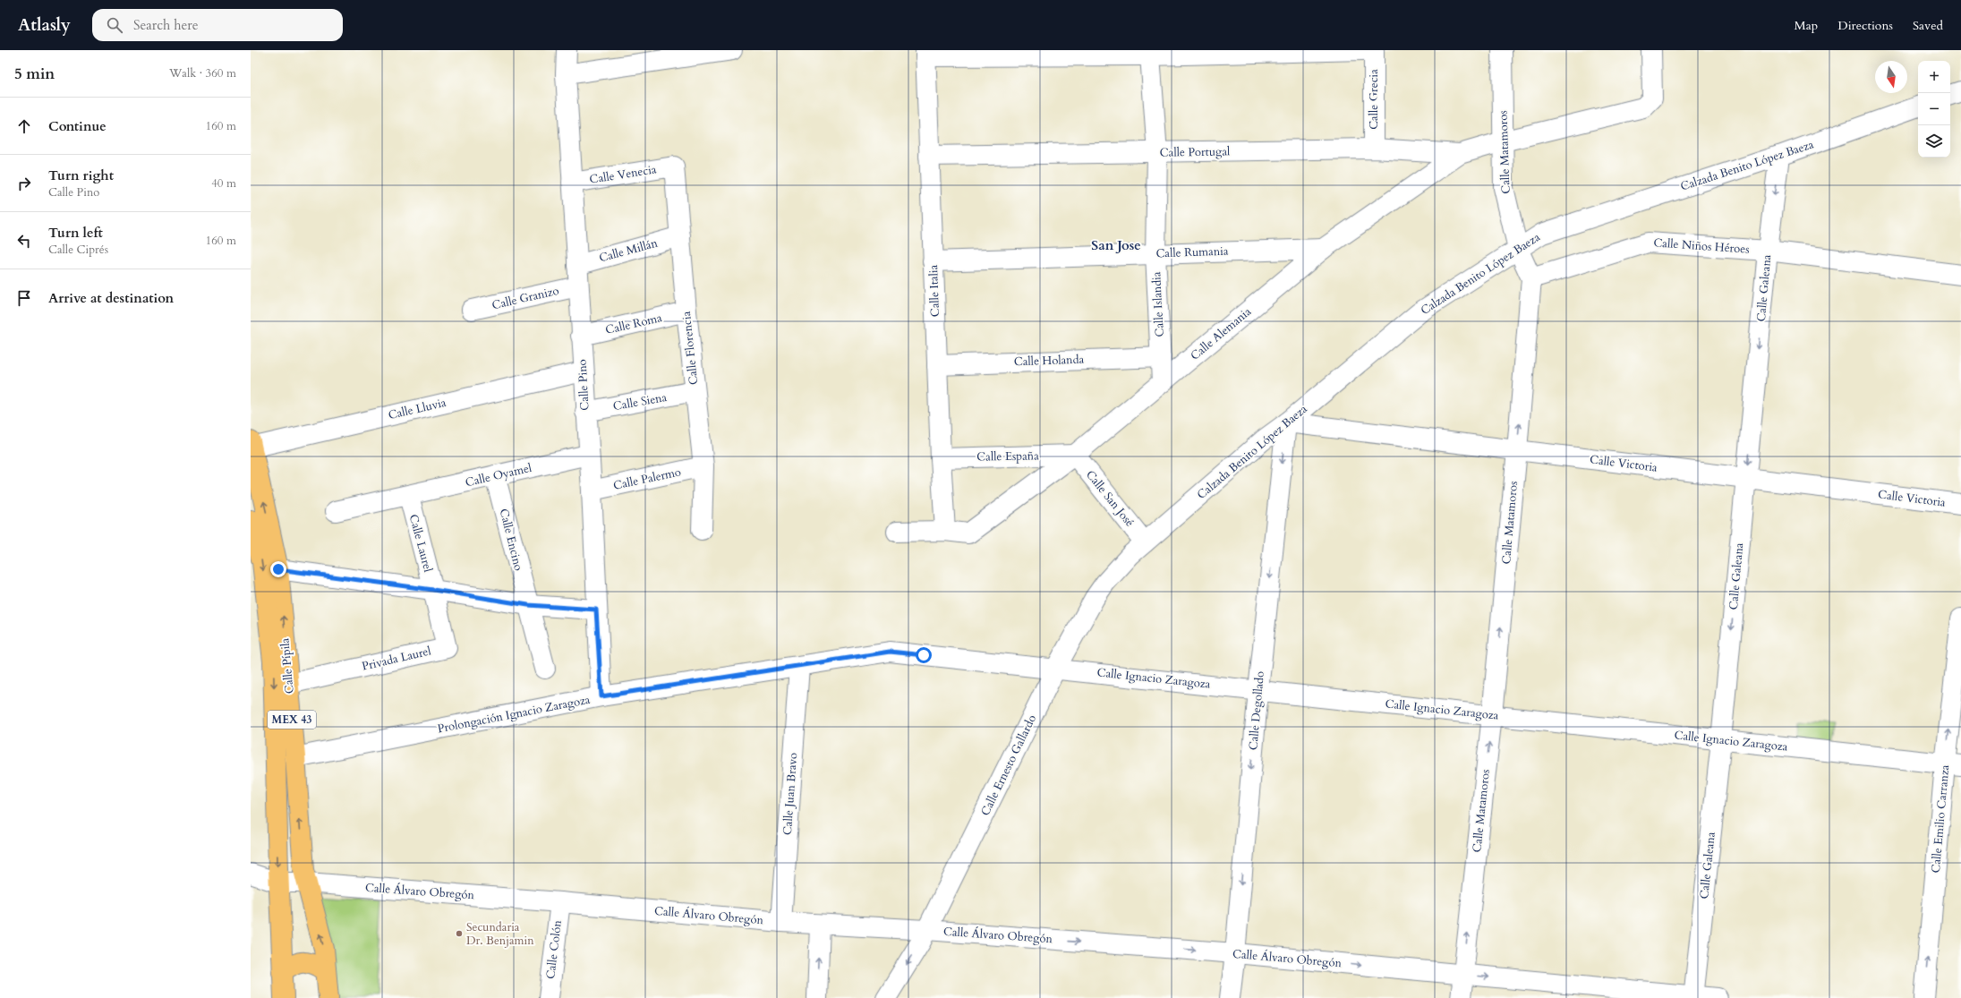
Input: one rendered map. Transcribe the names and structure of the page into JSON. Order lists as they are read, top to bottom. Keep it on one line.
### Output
{"streets":{"main road":["Calle Pípila","MEX 43"],"street":["Calle Grecia","Calle Portugal","Calle Matamoros","Calzada Benito López Baeza","Calle Venecia","Calle Niños Héroes","Calle Millán","Calle Rumania","Calle Galeana","Calle Italia","Calle Granizo","Calle Islandia","Calle Roma","Calle Alemania","Calle Florencia","Calle Holanda","Calle Pino","Calle Siena","Calle Lluvia","Calle España","Calle Victoria","Calle Oyamel","Calle Palermo","Calle San José","Calle Encino","Calle Laurel","Privada Laurel","Calle Ignacio Zaragoza","Calle Degollado","Prolongación Ignacio Zaragoza","Calle Ernesto Gallardo","Calle Juan Bravo","Calle Emilio Carranza","Calle Álvaro Obregón","Calle Colón"]},"crossings":[["Calle Grecia","Calle Portugal"],["Calle Portugal","Calle Italia"],["Calle Portugal","Calle Islandia"],["Calle Portugal","Calle Alemania"],["Calle Matamoros","Calzada Benito López Baeza"],["Calle Matamoros","Calle Niños Héroes"],["Calle Matamoros","Calle Alemania"],["Calle Matamoros","Calle Victoria"],["Calle Matamoros","Calle Ignacio Zaragoza"],["Calle Matamoros","Calle Álvaro Obregón"],["Calzada Benito López Baeza","Calle Galeana"],["Calzada Benito López Baeza","Calle Victoria"],["Calzada Benito López Baeza","Calle San José"],["Calzada Benito López Baeza","Calle Degollado"],["Calzada Benito López Baeza","Calle Ernesto Gallardo"],["Calle Venecia","Calle Florencia"],["Calle Venecia","Calle Pino"],["Calle Niños Héroes","Calle Galeana"],["Calle Millán","Calle Florencia"],["Calle Millán","Calle Pino"],["Calle Rumania","Calle Italia"],["Calle Rumania","Calle Islandia"],["Calle Rumania","Calle Alemania"],["Calle Galeana","Calle Victoria"],["Calle Galeana","Calle Ignacio Zaragoza"],["Calle Galeana","Calle Álvaro Obregón"],["Calle Italia","Calle Alemania"],["Calle Italia","Calle Holanda"],["Calle Italia","Calle España"],["Calle Granizo","Calle Pino"],["Calle Islandia","Calle Alemania"],["Calle Islandia","Calle Holanda"],["Calle Roma","Calle Florencia"],["Calle Roma","Calle Pino"],["Calle Alemania","Calle España"],["Calle Alemania","Calle San José"],["Calle Florencia","Calle Siena"],["Calle Florencia","Calle Palermo"],["Calle Pino","Calle Siena"],["Calle Pino","Calle Lluvia"],["Calle Pino","Calle Oyamel"],["Calle Pino","Calle Palermo"],["Calle Pino","Prolongación Ignacio Zaragoza"],["Calle Lluvia","Calle Pípila"],["Calle España","Calle San José"],["Calle Victoria","Calle Degollado"],["Calle Oyamel","Calle Encino"],["Calle Oyamel","Calle Laurel"],["Calle San José","Calle Ernesto Gallardo"],["Calle Laurel","Privada Laurel"],["Privada Laurel","Calle Pípila"],["Calle Pípila","Prolongación Ignacio Zaragoza"],["Calle Pípila","Calle Álvaro Obregón"],["Calle Ignacio Zaragoza","Calle Degollado"],["Calle Ignacio Zaragoza","Prolongación Ignacio Zaragoza"],["Calle Ignacio Zaragoza","Calle Ernesto Gallardo"],["Calle Ignacio Zaragoza","Calle Emilio Carranza"],["Calle Degollado","Calle Álvaro Obregón"],["Prolongación Ignacio Zaragoza","Calle Juan Bravo"],["Calle Ernesto Gallardo","Calle Álvaro Obregón"],["Calle Juan Bravo","Calle Álvaro Obregón"],["Calle Álvaro Obregón","Calle Colón"]],"one_way":["Calle Matamoros","Calle Galeana","Calle Degollado","Calle Emilio Carranza","Calle Álvaro Obregón"],"districts":["San Jose"],"places":["Secundaria Dr. Benjamin"],"north":"bottom","page":{"header":"Atlasly","search":"Search here","nav":["Map","Directions","Saved"],"heading":["5 min","Walk · 360 m"],"map_buttons":["+","−"],"list":[["Continue","160 m"],["Turn right","Calle Pino","40 m"],["Turn left","Calle Ciprés","160 m"],"Arrive at destination"]}}
